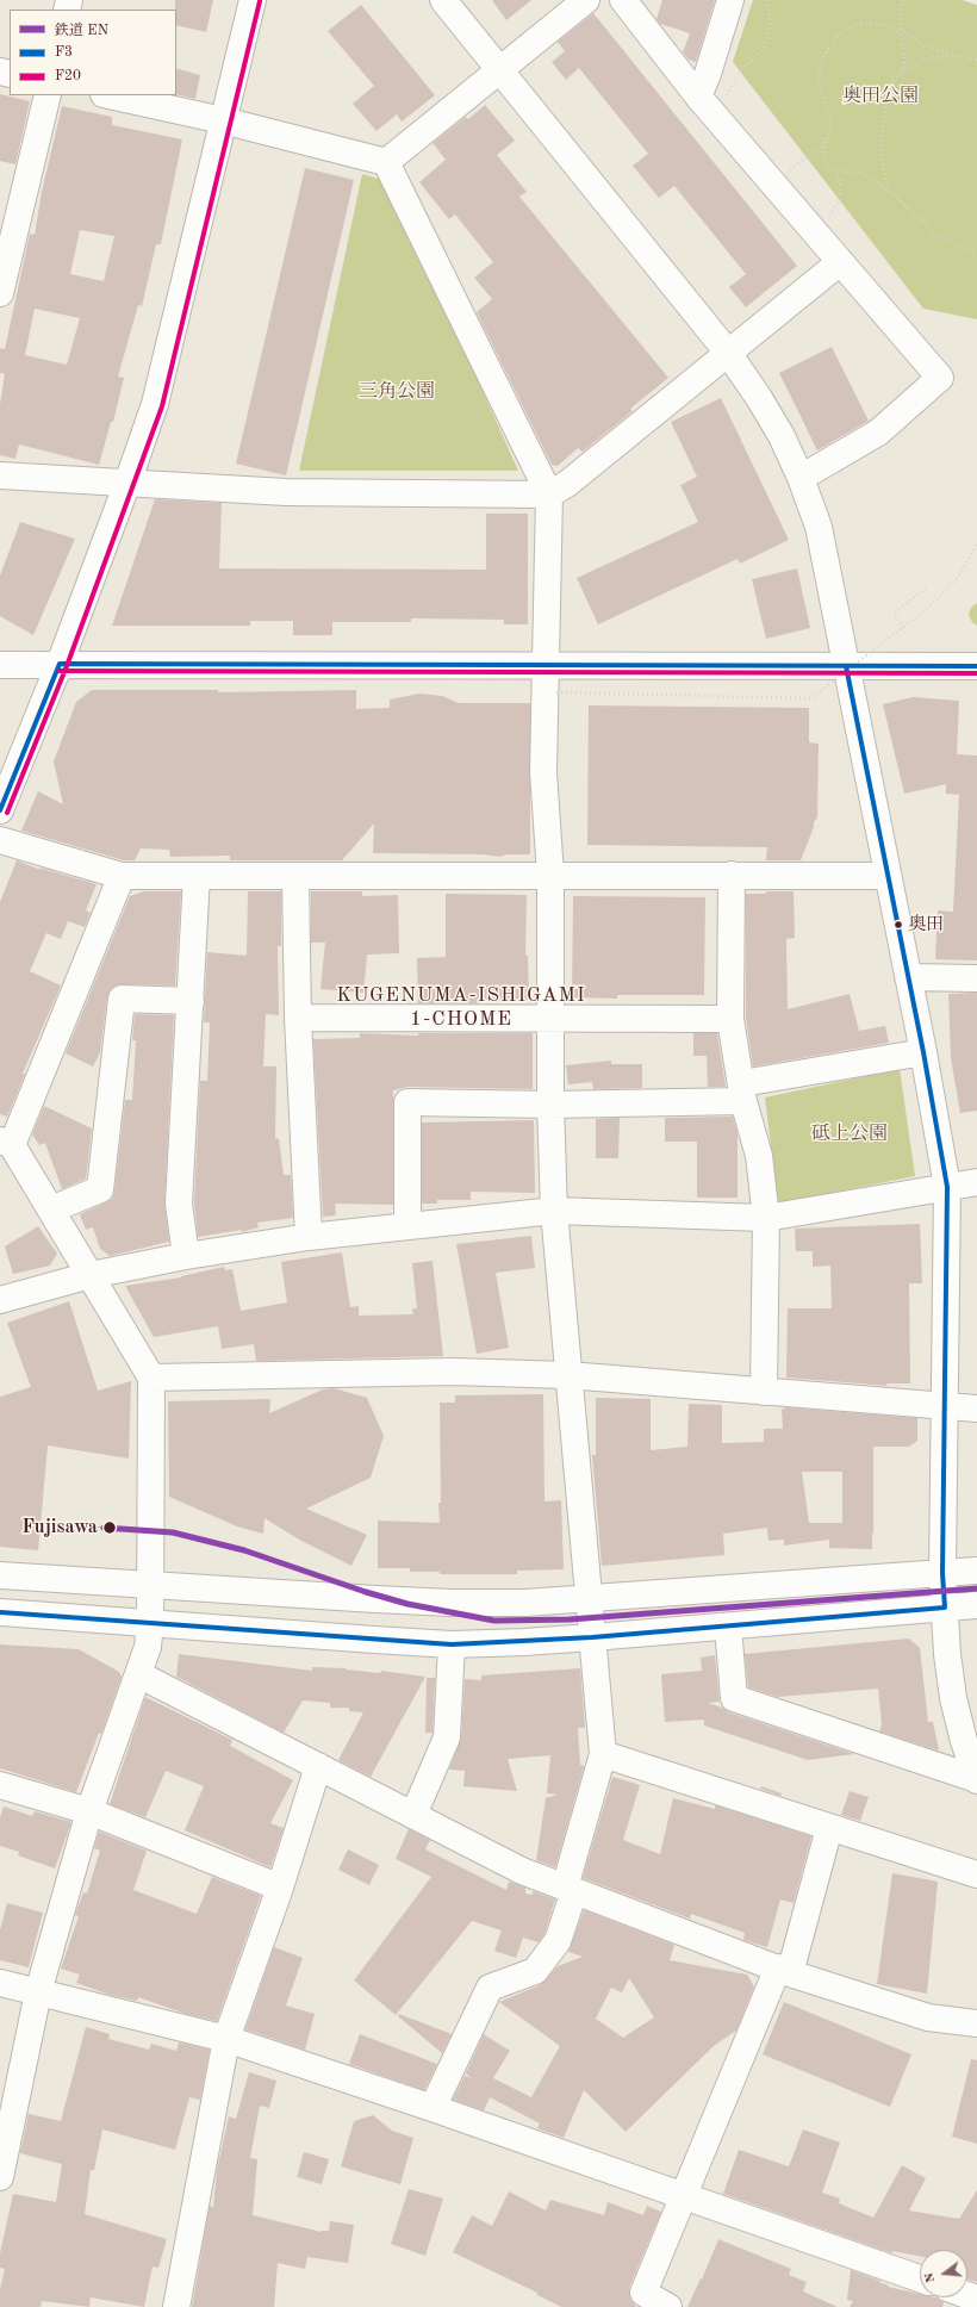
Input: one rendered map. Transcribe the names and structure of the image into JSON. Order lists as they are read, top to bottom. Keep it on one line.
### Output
{"districts":["KUGENUMA-ISHIGAMI 1-CHOME"],"parks":["奥田公園","三角公園","砥上公園"],"places":["奥田","Fujisawa"],"lines":["transit line F20","transit line F3","rail line EN"],"legend":["鉄道 EN","F3","F20"],"north":"left"}
